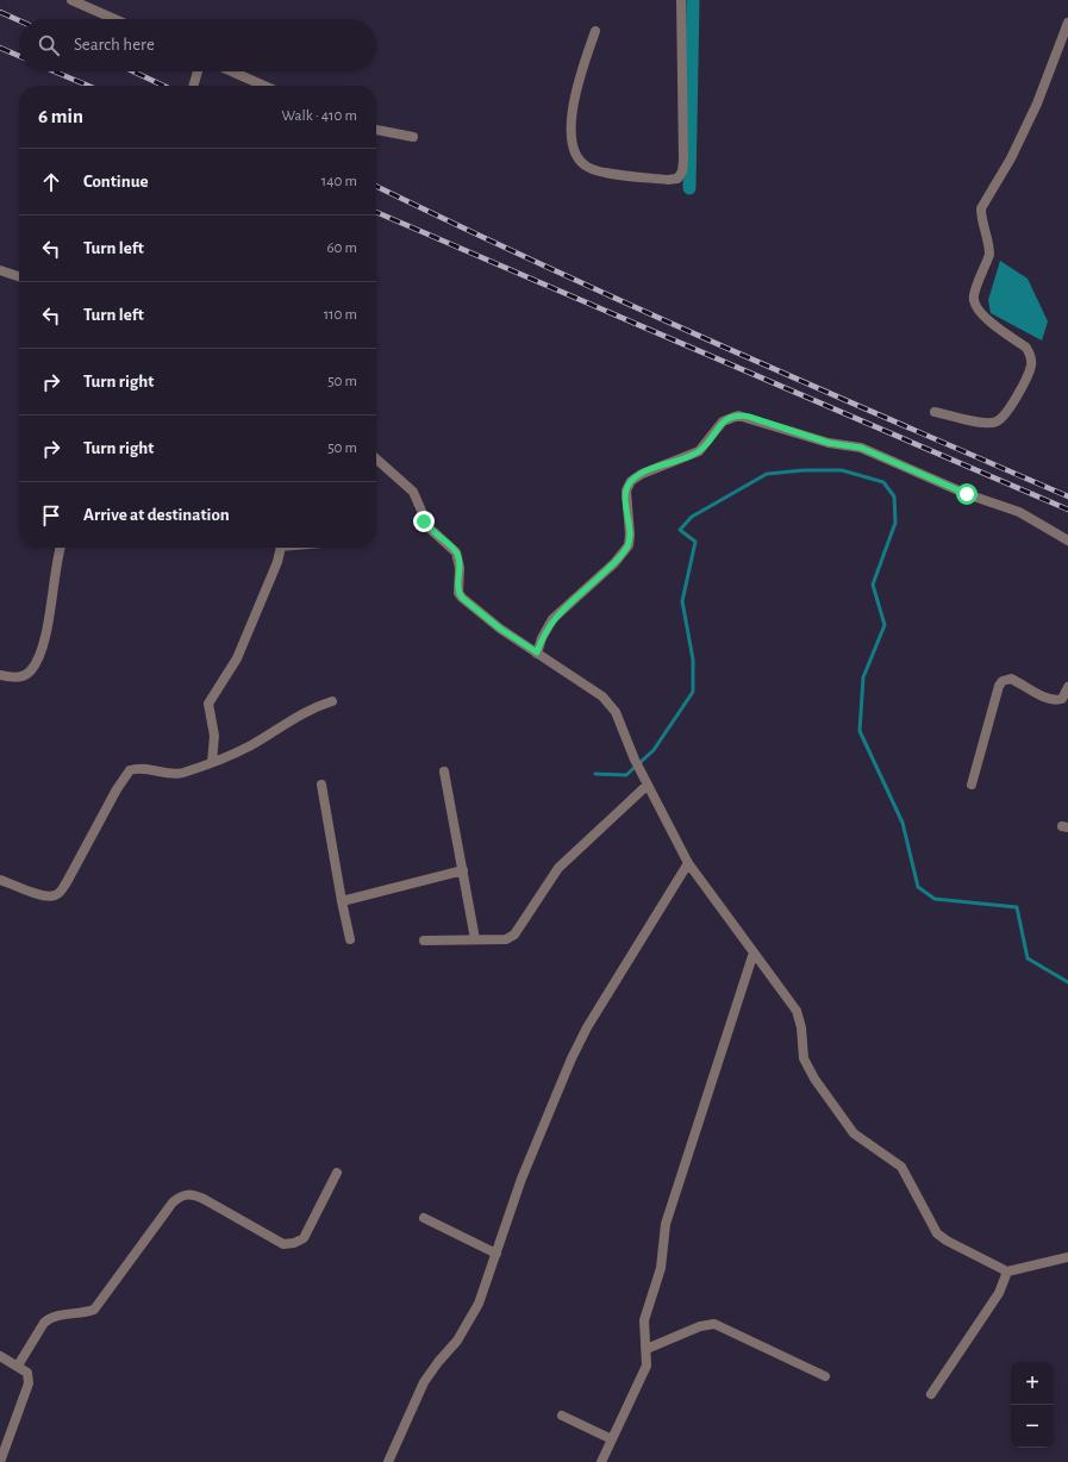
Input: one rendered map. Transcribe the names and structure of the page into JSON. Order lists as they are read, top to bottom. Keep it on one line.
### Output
{"page":{"search":"Search here","heading":["6 min","Walk · 410 m"],"list":[["Continue","140 m"],["Turn left","60 m"],["Turn left","110 m"],["Turn right","50 m"],["Turn right","50 m"],"Arrive at destination"],"map_buttons":["+","−"]}}
